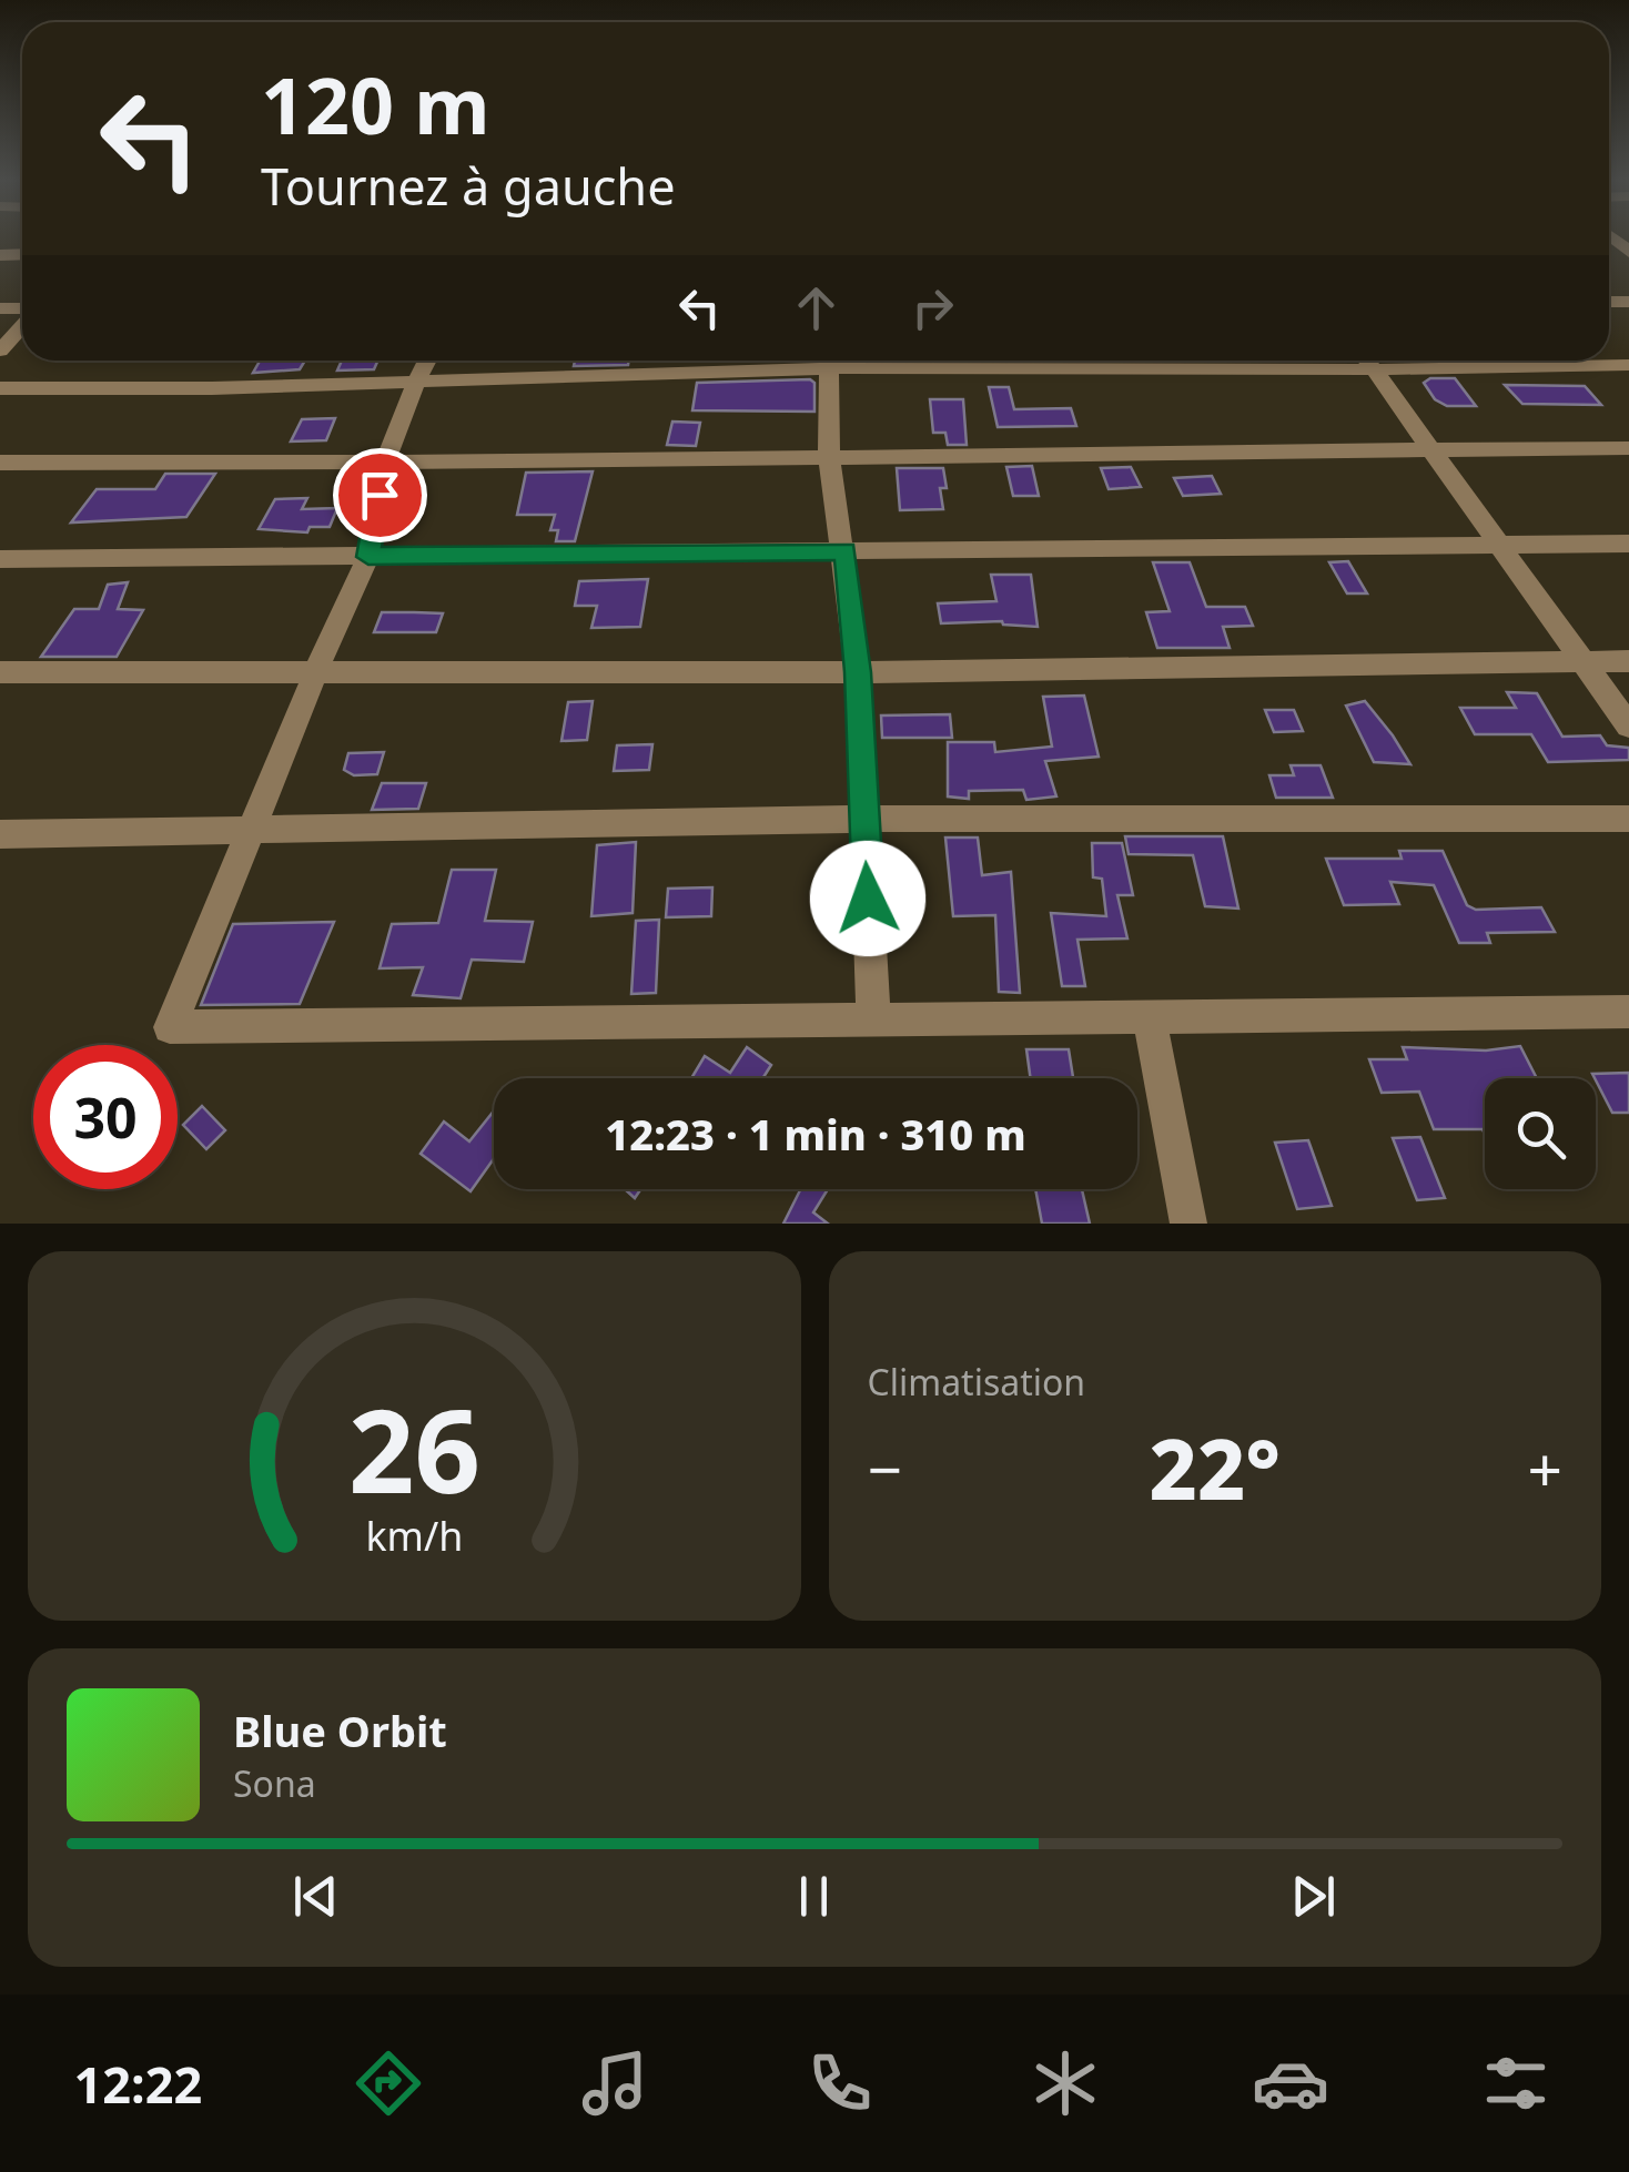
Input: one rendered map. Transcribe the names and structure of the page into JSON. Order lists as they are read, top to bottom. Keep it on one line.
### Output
{"page":{"turn":["120 m","Tournez à gauche"],"limit":"30","trip":"12:23 · 1 min · 310 m","tile":"Climatisation","heat":["−","22°","+"],"song":["Blue Orbit","Sona"],"tabs":"12:22","gauge":["26","km/h"]}}
